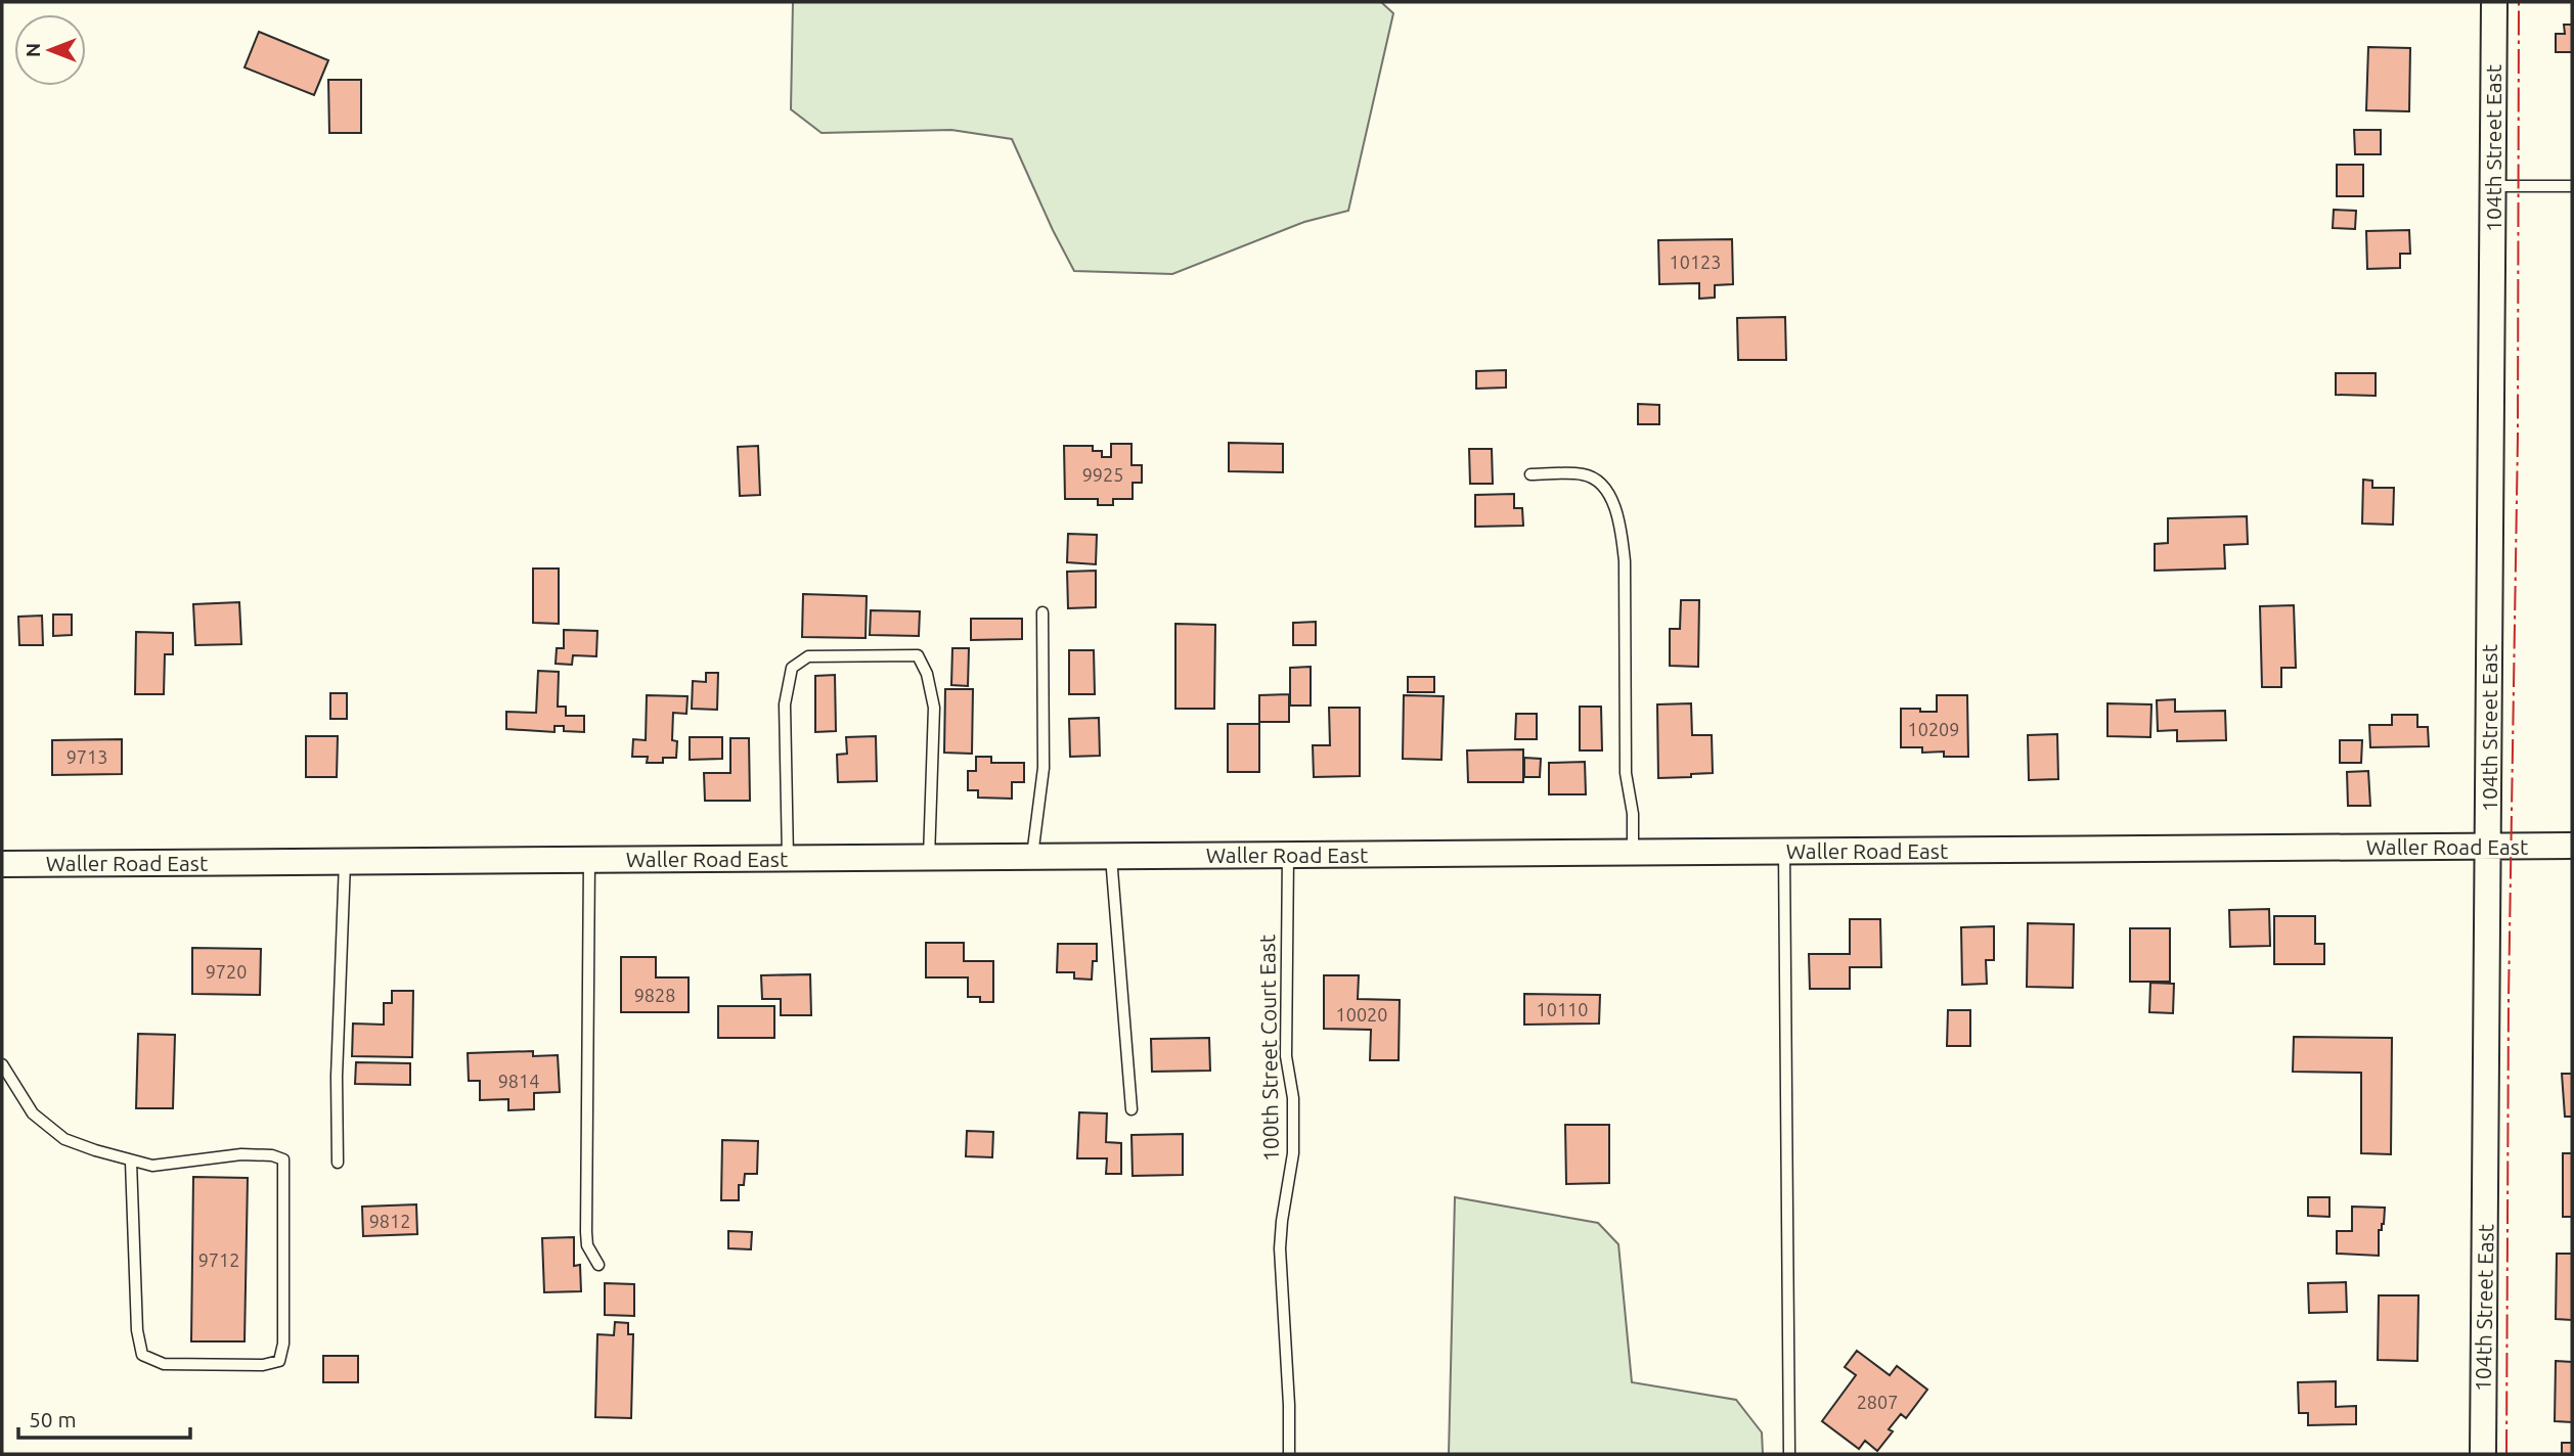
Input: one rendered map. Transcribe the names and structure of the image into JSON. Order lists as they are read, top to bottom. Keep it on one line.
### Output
{"streets":{"street":["104th Street East","Waller Road East"],"lane":["100th Street Court East"]},"crossings":[["104th Street East","Waller Road East"],["Waller Road East","100th Street Court East"]],"house_numbers":["10123","9925","10209","9713","9720","9828","10110","10020","9814","9812","9712","2807"],"scale_bar":"50 m","north":"left"}
